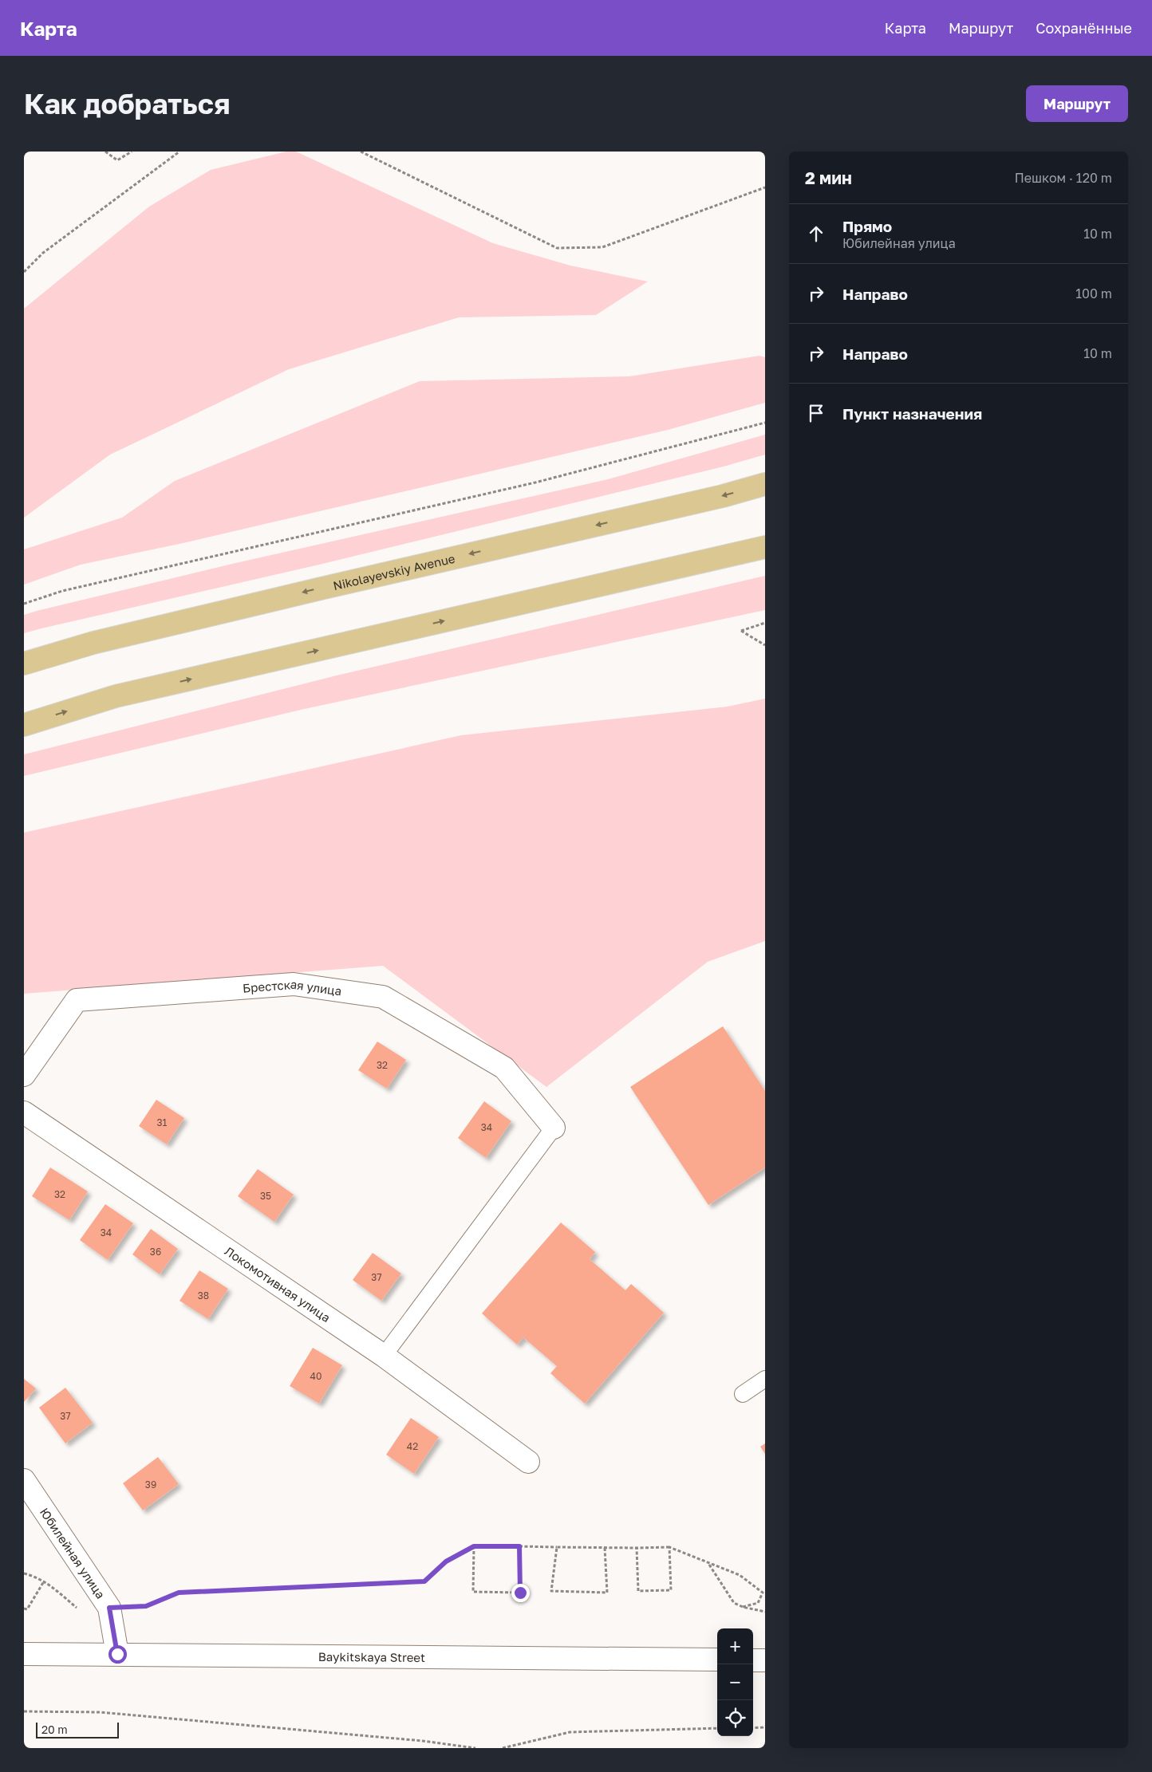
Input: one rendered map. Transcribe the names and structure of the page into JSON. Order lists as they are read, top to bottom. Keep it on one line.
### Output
{"streets":{"main road":["Nikolayevskiy Avenue"],"street":["Брестская улица","Локомотивная улица","Юбилейная улица","Baykitskaya Street"]},"crossings":[["Юбилейная улица","Baykitskaya Street"]],"house_numbers":["32","31","34","32","35","34","36","37","38","40","37","42","39"],"scale_bar":"20 m","page":{"header":"Карта","nav":["Карта","Маршрут","Сохранённые"],"buttons":"Маршрут","title":"Как добраться","heading":["2 мин","Пешком · 120 m"],"list":[["Прямо","Юбилейная улица","10 m"],["Направо","100 m"],["Направо","10 m"],"Пункт назначения"],"map_buttons":["+","−"],"scale":"20 m"}}
